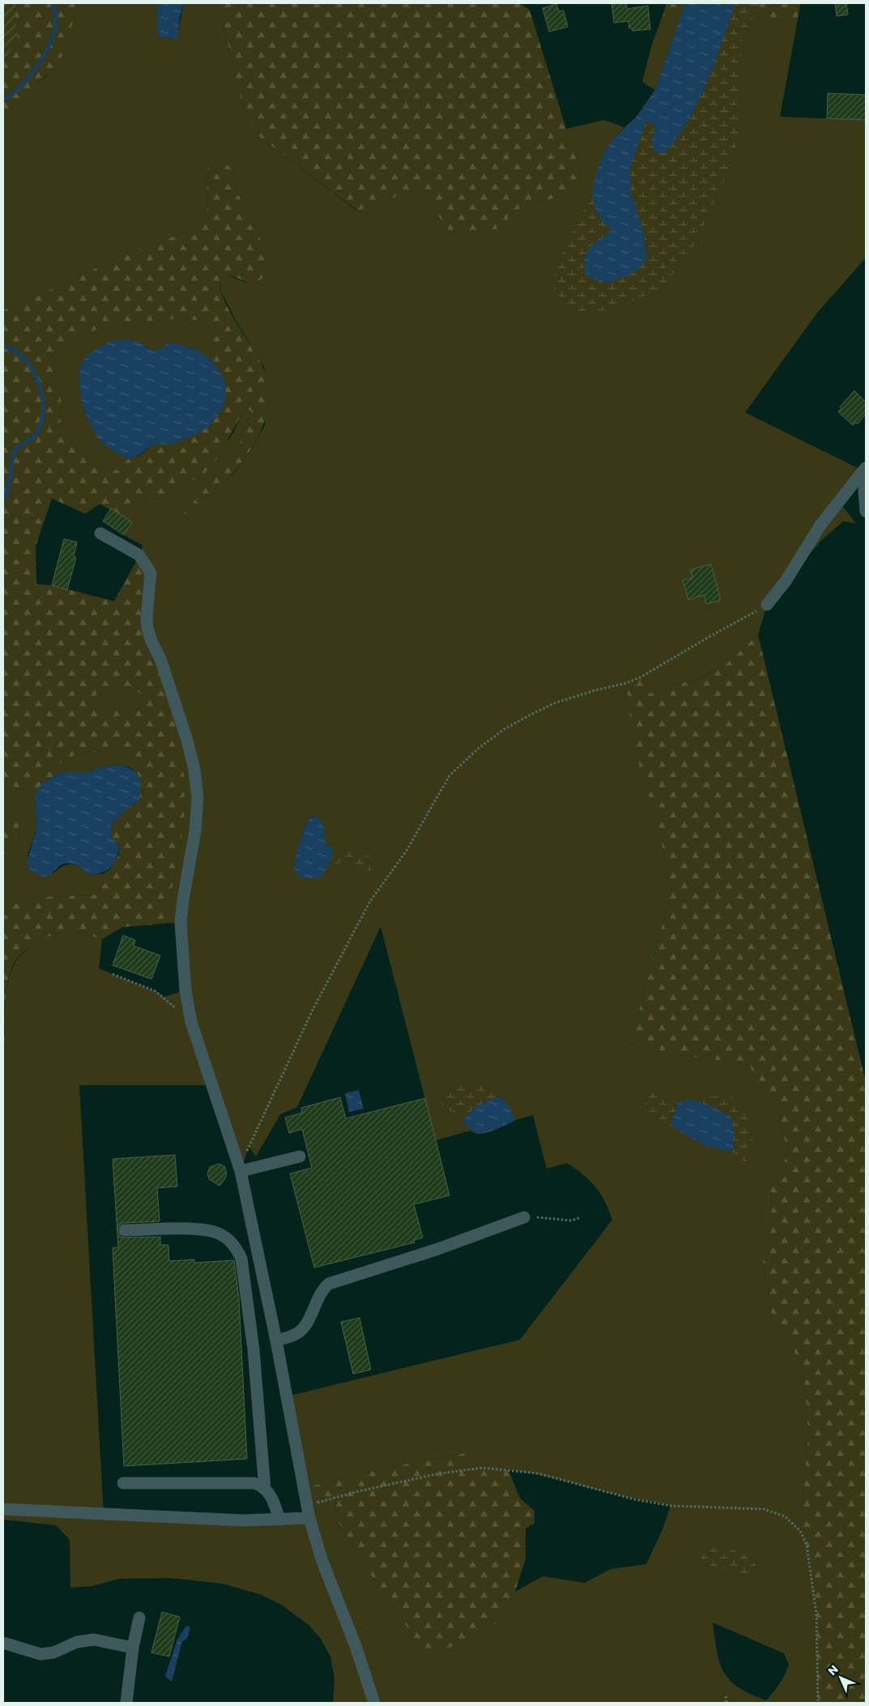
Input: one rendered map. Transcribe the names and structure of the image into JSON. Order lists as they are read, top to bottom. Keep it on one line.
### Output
{"north":"top left"}
